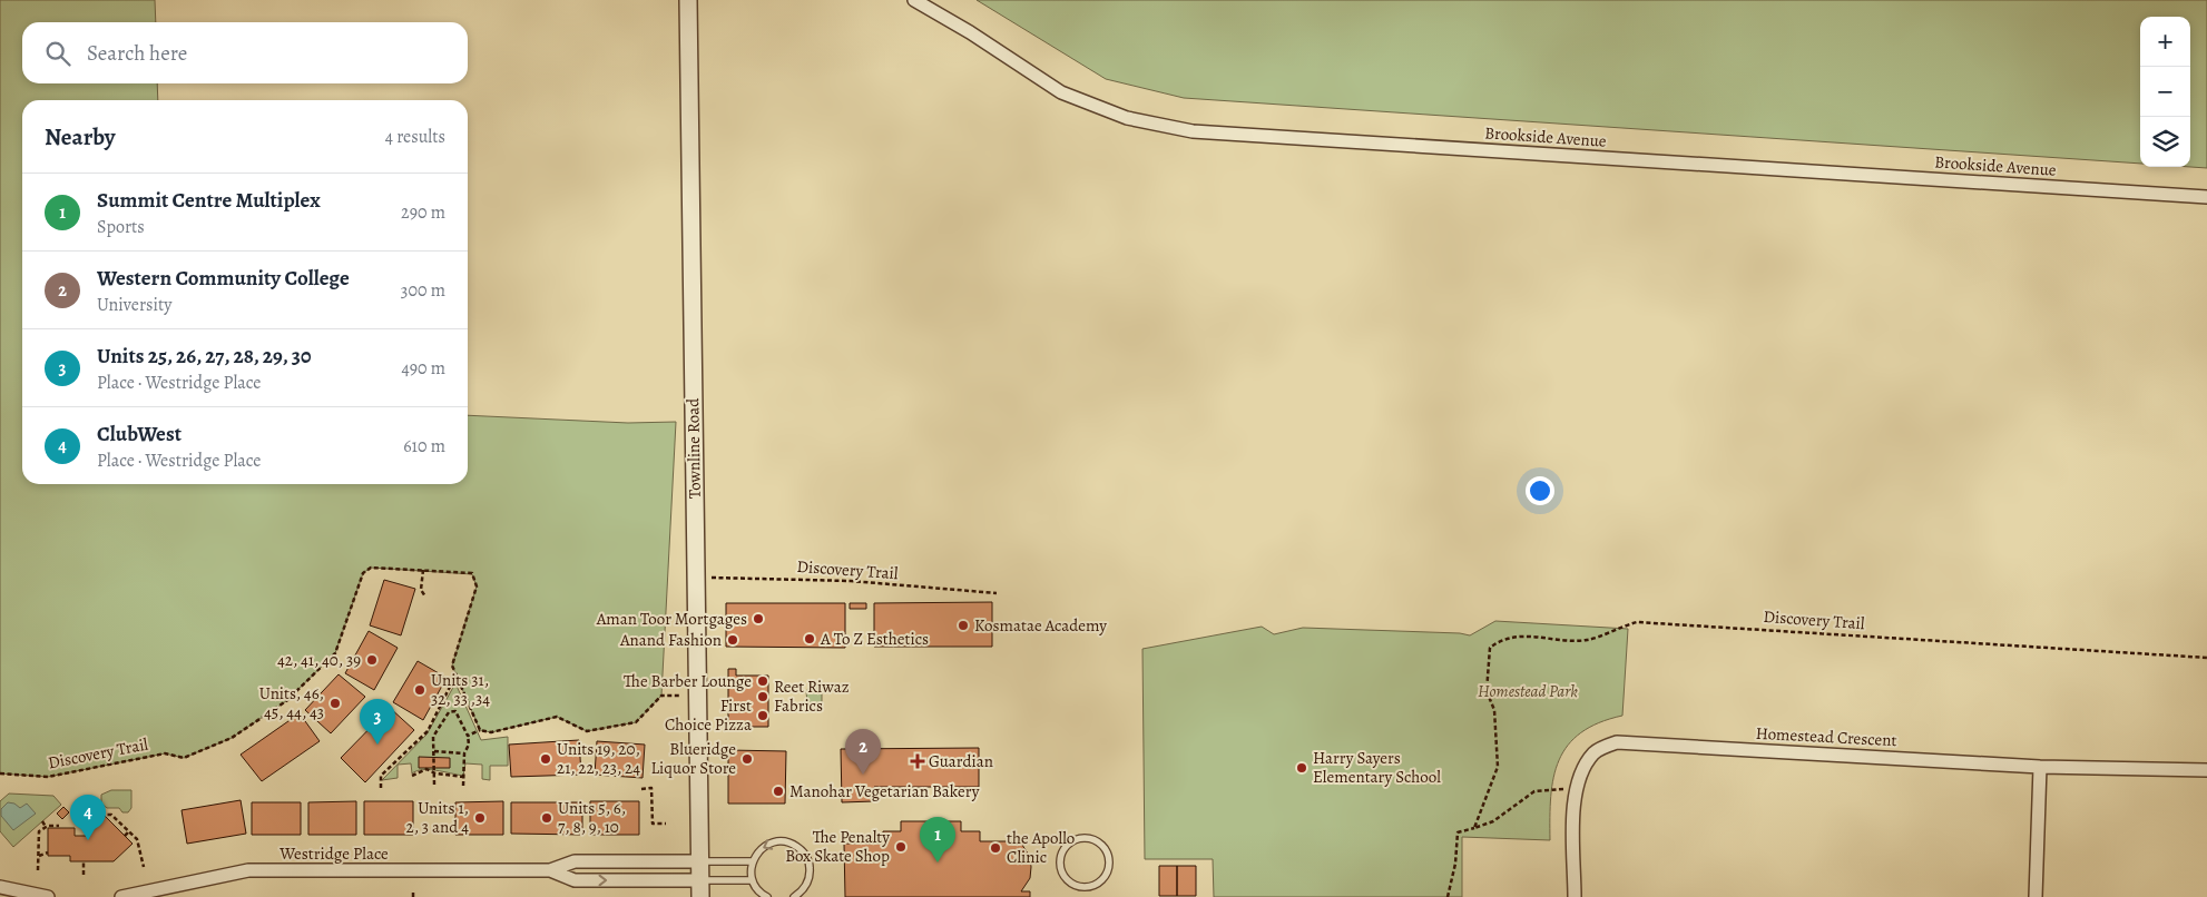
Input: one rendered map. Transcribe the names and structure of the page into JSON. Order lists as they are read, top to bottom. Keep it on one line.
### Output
{"streets":{"street":["Brookside Avenue","Townline Road","Homestead Crescent","Westridge Place"],"path":["Discovery Trail"]},"crossings":[["Townline Road","Discovery Trail"],["Townline Road","Westridge Place"]],"parks":["Homestead Park"],"places":{"other":["Aman Toor Mortgages","Kosmatae Academy","A To Z Esthetics","Anand Fashion","42, 41, 40, 39","The Barber Lounge","Units 31, 32, 33 ,34","Reet Riwaz Fabrics","Units, 46, 45, 44, 43","First Choice Pizza","Units 19, 20, 21, 22, 23, 24","Blueridge Liquor Store","Harry Sayers Elementary School","Manohar Vegetarian Bakery","Units 1, 2, 3 and 4","Units 5, 6, 7, 8, 9, 10","The Penalty Box Skate Shop","the Apollo Clinic"],"health":["Guardian"]},"page":{"map_buttons":["+","−"],"search":"Search here","heading":["Nearby","4 results"],"list":[{"mark":"1","name":"Summit Centre Multiplex","note":"Sports","value":"290 m"},{"mark":"2","name":"Western Community College","note":"University","value":"300 m"},{"mark":"3","name":"Units 25, 26, 27, 28, 29, 30","note":"Place · Westridge Place","value":"490 m"},{"mark":"4","name":"ClubWest","note":"Place · Westridge Place","value":"610 m"}],"pins":["3","2","4","1"]}}
